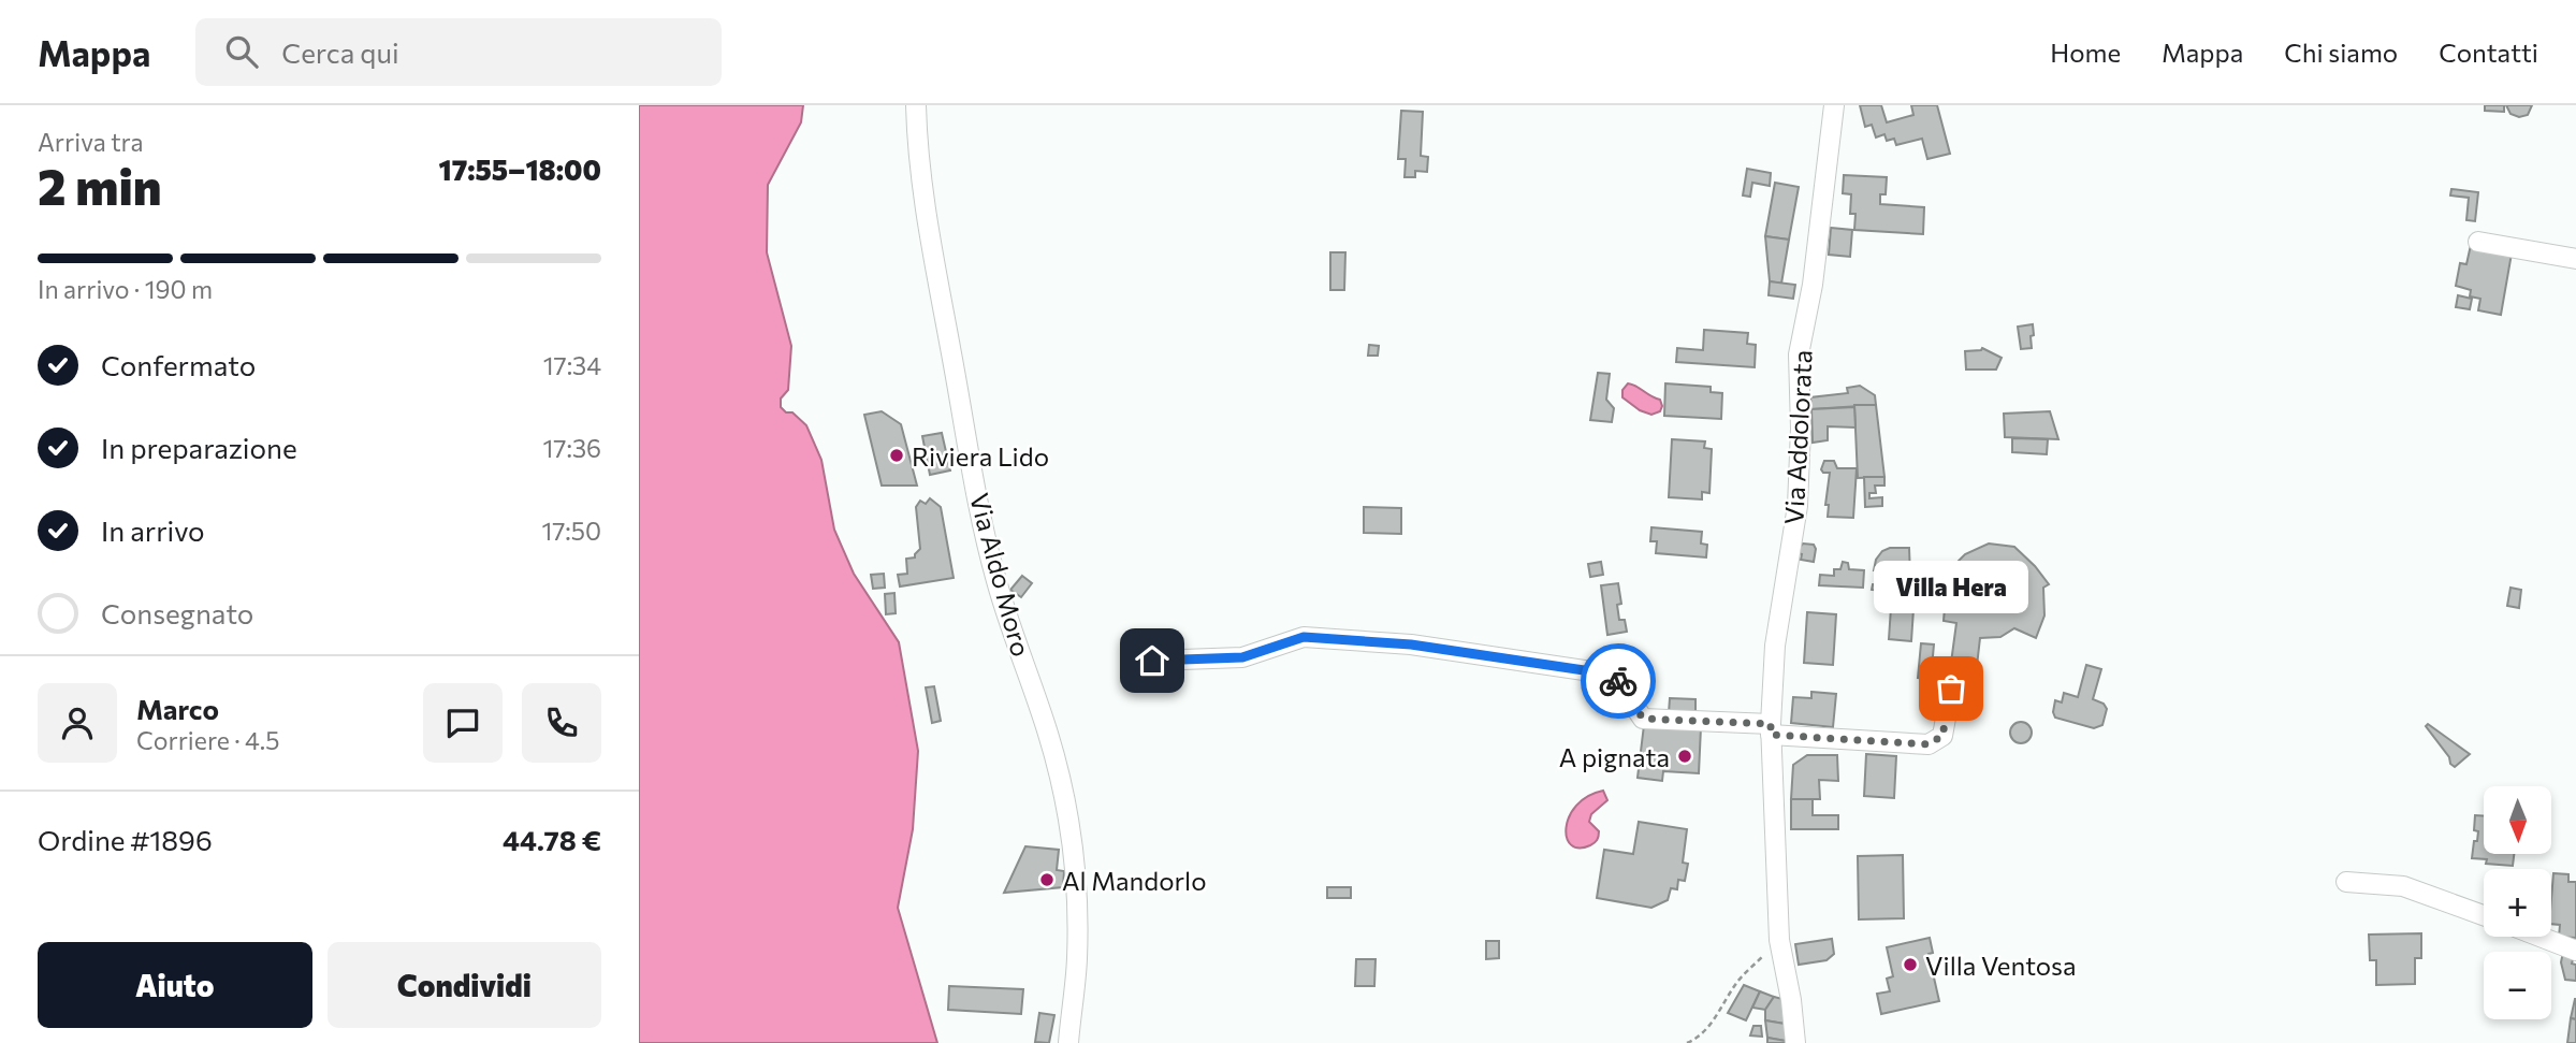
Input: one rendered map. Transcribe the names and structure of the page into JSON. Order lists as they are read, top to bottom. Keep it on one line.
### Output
{"streets":{"street":["Via Addolorata","Via Aldo Moro"]},"places":["Riviera Lido","Villa Hera","A pignata","Al Mandorlo","Villa Ventosa"],"north":"bottom","page":{"header":"Mappa","search":"Cerca qui","nav":["Home","Mappa","Chi siamo","Contatti"],"heading":["2 min","Arriva tra","17:55–18:00"],"panel":["Marco","Corriere · 4.5","Ordine #1896","44.78 €"],"bar":"In arrivo · 190 m","list":[["Confermato","17:34"],["In preparazione","17:36"],["In arrivo","17:50"],"Consegnato"],"bubble":"Villa Hera","map_buttons":["+","−"],"buttons":["Aiuto","Condividi"]}}
